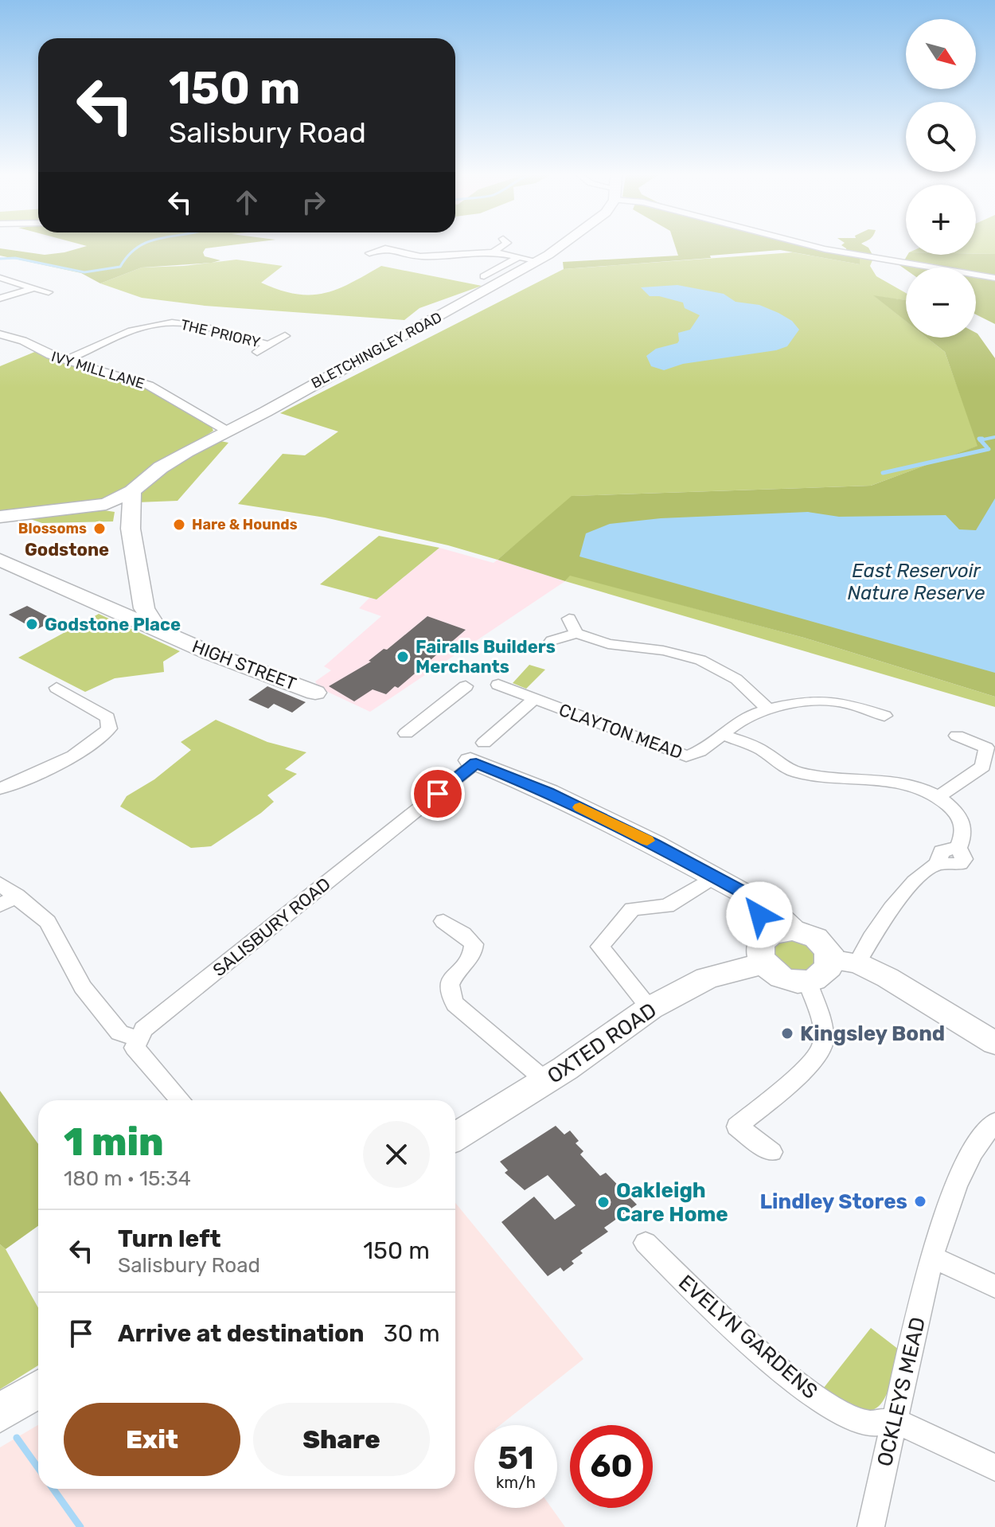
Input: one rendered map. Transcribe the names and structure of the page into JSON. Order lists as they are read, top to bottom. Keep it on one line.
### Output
{"streets":{"main road":["BLETCHINGLEY ROAD","HIGH STREET","OXTED ROAD"],"street":["THE PRIORY","IVY MILL LANE","CLAYTON MEAD","SALISBURY ROAD","EVELYN GARDENS","OCKLEYS MEAD"]},"crossings":[["THE PRIORY","IVY MILL LANE"],["BLETCHINGLEY ROAD","IVY MILL LANE"],["EVELYN GARDENS","OCKLEYS MEAD"]],"districts":["Godstone"],"water":["East Reservoir Nature Reserve"],"places":["Hare & Hounds","Blossoms","Godstone Place","Fairalls Builders Merchants","Kingsley Bond","Lindley Stores","Oakleigh Care Home"],"north":"bottom right","page":{"map_buttons":["+","−"],"turn":["150 m","Salisbury Road"],"heading":["1 min","180 m · 15:34"],"list":[{"name":"Turn left","note":"Salisbury Road","value":"150 m"},{"name":"Arrive at destination","value":"30 m"}],"buttons":["Exit","Share"],"speed":"51 km/h","limit":"60"}}
